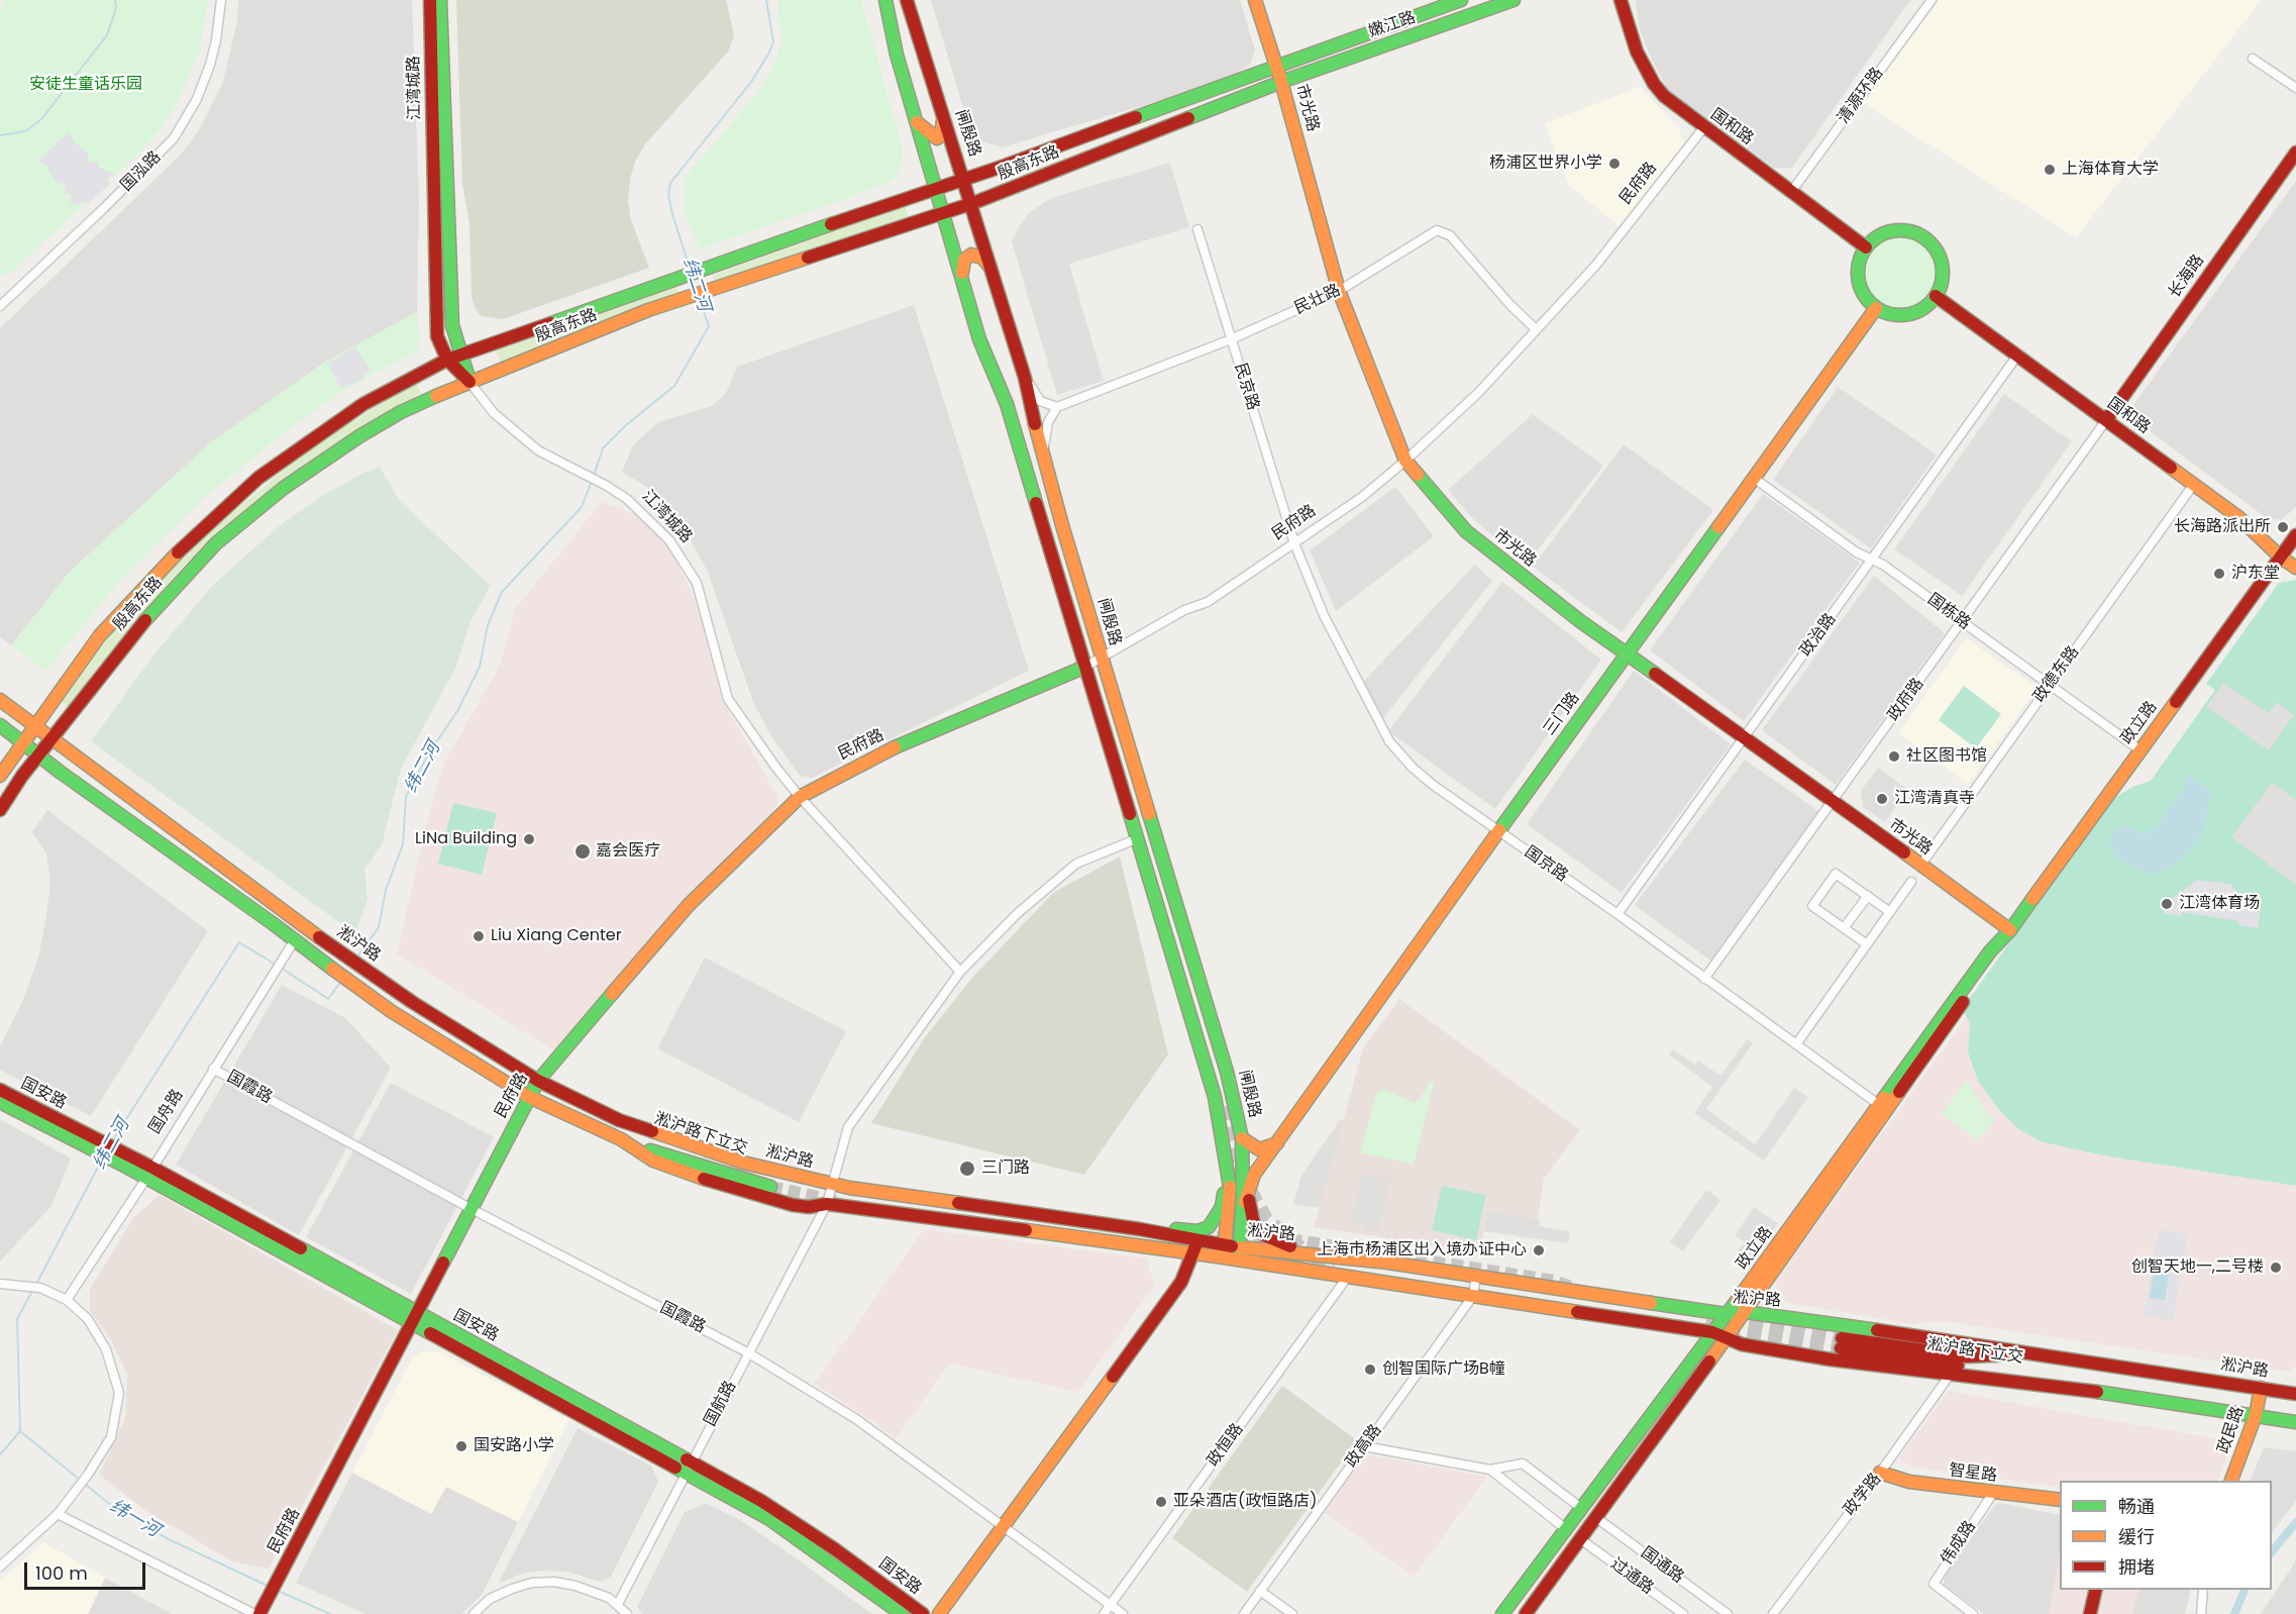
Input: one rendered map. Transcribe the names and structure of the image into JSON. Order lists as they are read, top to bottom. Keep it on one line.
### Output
{"streets":{"main road":["嫩江路","江湾城路","市光路","国和路","闸殷路","殷高东路","民府路","长海路","三门路","政立路","淞沪路","国安路","淞沪路下立交","政民路","智星路"],"street":["清源环路","国泓路","民壮路","民京路","国栋路","政治路","政德东路","政府路","国京路","国霞路","国舟路","国航路","政恒路","政高路","政学路","伟成路","国通路","过通路"]},"crossings":[["嫩江路","市光路"],["嫩江路","殷高东路"],["江湾城路","殷高东路"],["江湾城路","民府路"],["江湾城路","国航路"],["清源环路","国和路"],["市光路","殷高东路"],["市光路","民府路"],["市光路","民壮路"],["市光路","政治路"],["市光路","政德东路"],["市光路","政府路"],["市光路","三门路"],["市光路","政立路"],["国和路","民府路"],["国和路","长海路"],["国和路","政治路"],["国和路","政德东路"],["国和路","政府路"],["国和路","三门路"],["国和路","政立路"],["闸殷路","殷高东路"],["闸殷路","民府路"],["闸殷路","三门路"],["闸殷路","淞沪路"],["闸殷路","国航路"],["殷高东路","淞沪路"],["民府路","民壮路"],["民府路","民京路"],["民府路","国京路"],["民府路","淞沪路"],["民府路","国霞路"],["民府路","国安路"],["长海路","政府路"],["民壮路","民京路"],["民京路","国京路"],["国栋路","政治路"],["国栋路","政德东路"],["国栋路","政府路"],["国栋路","三门路"],["国栋路","政立路"],["政治路","国京路"],["政府路","国京路"],["三门路","国京路"],["政立路","国京路"],["政立路","淞沪路"],["政立路","国通路"],["政立路","过通路"],["淞沪路","国舟路"],["淞沪路","淞沪路下立交"],["淞沪路","国航路"],["淞沪路","政民路"],["淞沪路","政恒路"],["淞沪路","政高路"],["淞沪路","政学路"],["国霞路","国舟路"],["国霞路","国航路"],["国霞路","政恒路"],["国安路","国舟路"],["国安路","国航路"],["智星路","政学路"],["智星路","伟成路"]],"water":["纬二河","纬一河"],"parks":["安徒生童话乐园"],"places":["杨浦区世界小学","上海体育大学","长海路派出所","沪东堂","社区图书馆","江湾清真寺","LiNa Building","嘉会医疗","江湾体育场","Liu Xiang Center","三门路","上海市杨浦区出入境办证中心","创智天地一,二号楼","创智国际广场B幢","国安路小学","亚朵酒店(政恒路店)"],"legend":["畅通","缓行","拥堵"],"scale_bar":"100 m"}
